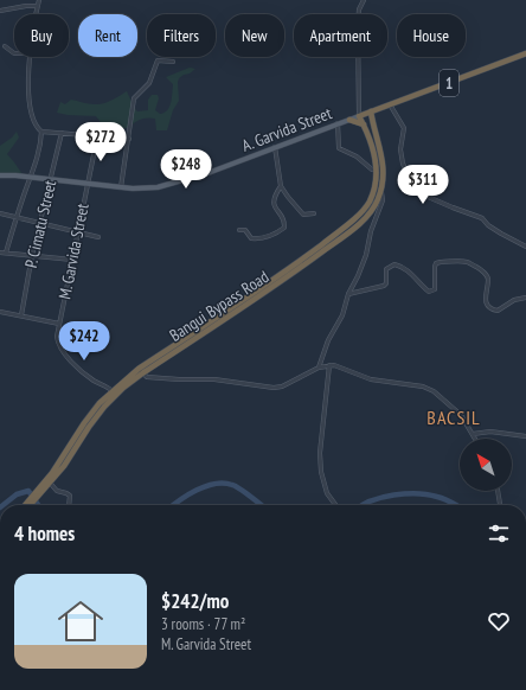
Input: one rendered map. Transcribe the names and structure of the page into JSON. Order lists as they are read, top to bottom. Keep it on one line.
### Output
{"streets":{"highway":["1","Bangui Bypass Road"],"main road":["A. Garvida Street"],"street":["P. Cimatu Street","M. Garvida Street"]},"crossings":[["1","A. Garvida Street"],["1","Bangui Bypass Road"],["A. Garvida Street","P. Cimatu Street"],["A. Garvida Street","M. Garvida Street"],["A. Garvida Street","Bangui Bypass Road"],["M. Garvida Street","Bangui Bypass Road"]],"districts":["BACSIL"],"north":"top left","page":{"chip":["Buy","Rent","Filters","New","Apartment","House"],"price":["$272","$248","$311","$242"],"heading":"4 homes","list":[{"name":"$242/mo","note":"3 rooms · 77 m² · M. Garvida Street"}]}}
